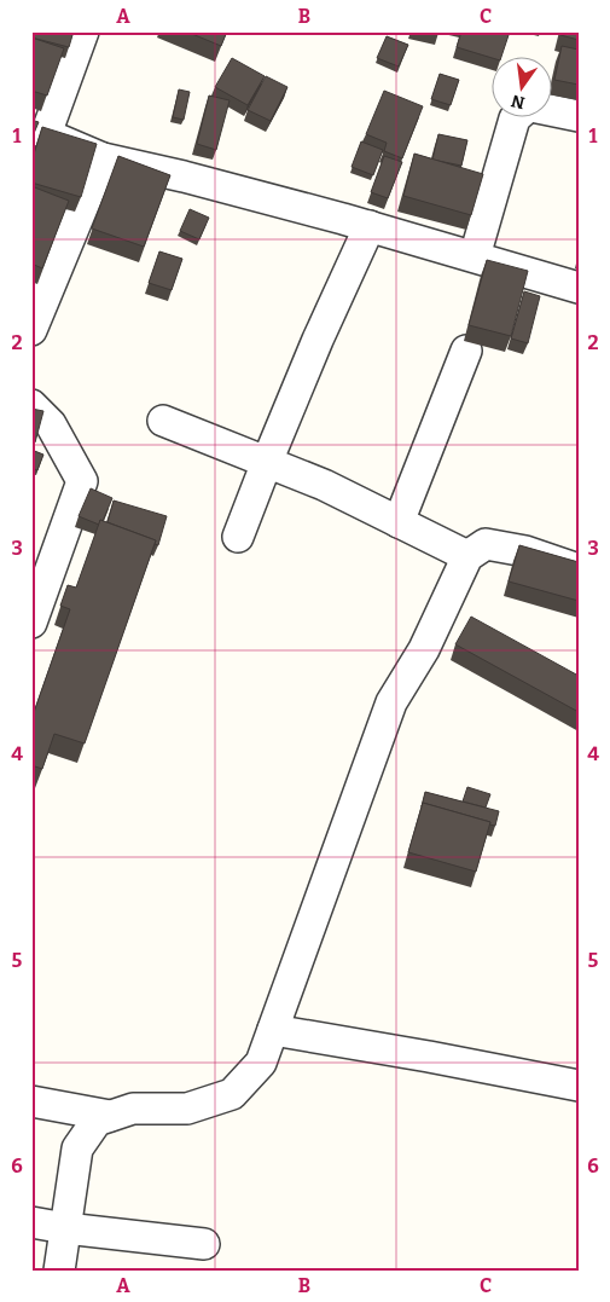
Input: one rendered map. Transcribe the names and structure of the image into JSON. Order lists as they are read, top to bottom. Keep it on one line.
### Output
{"north":"bottom","grid":{"columns":["A","B","C"],"rows":["1","2","3","4","5","6"]}}
